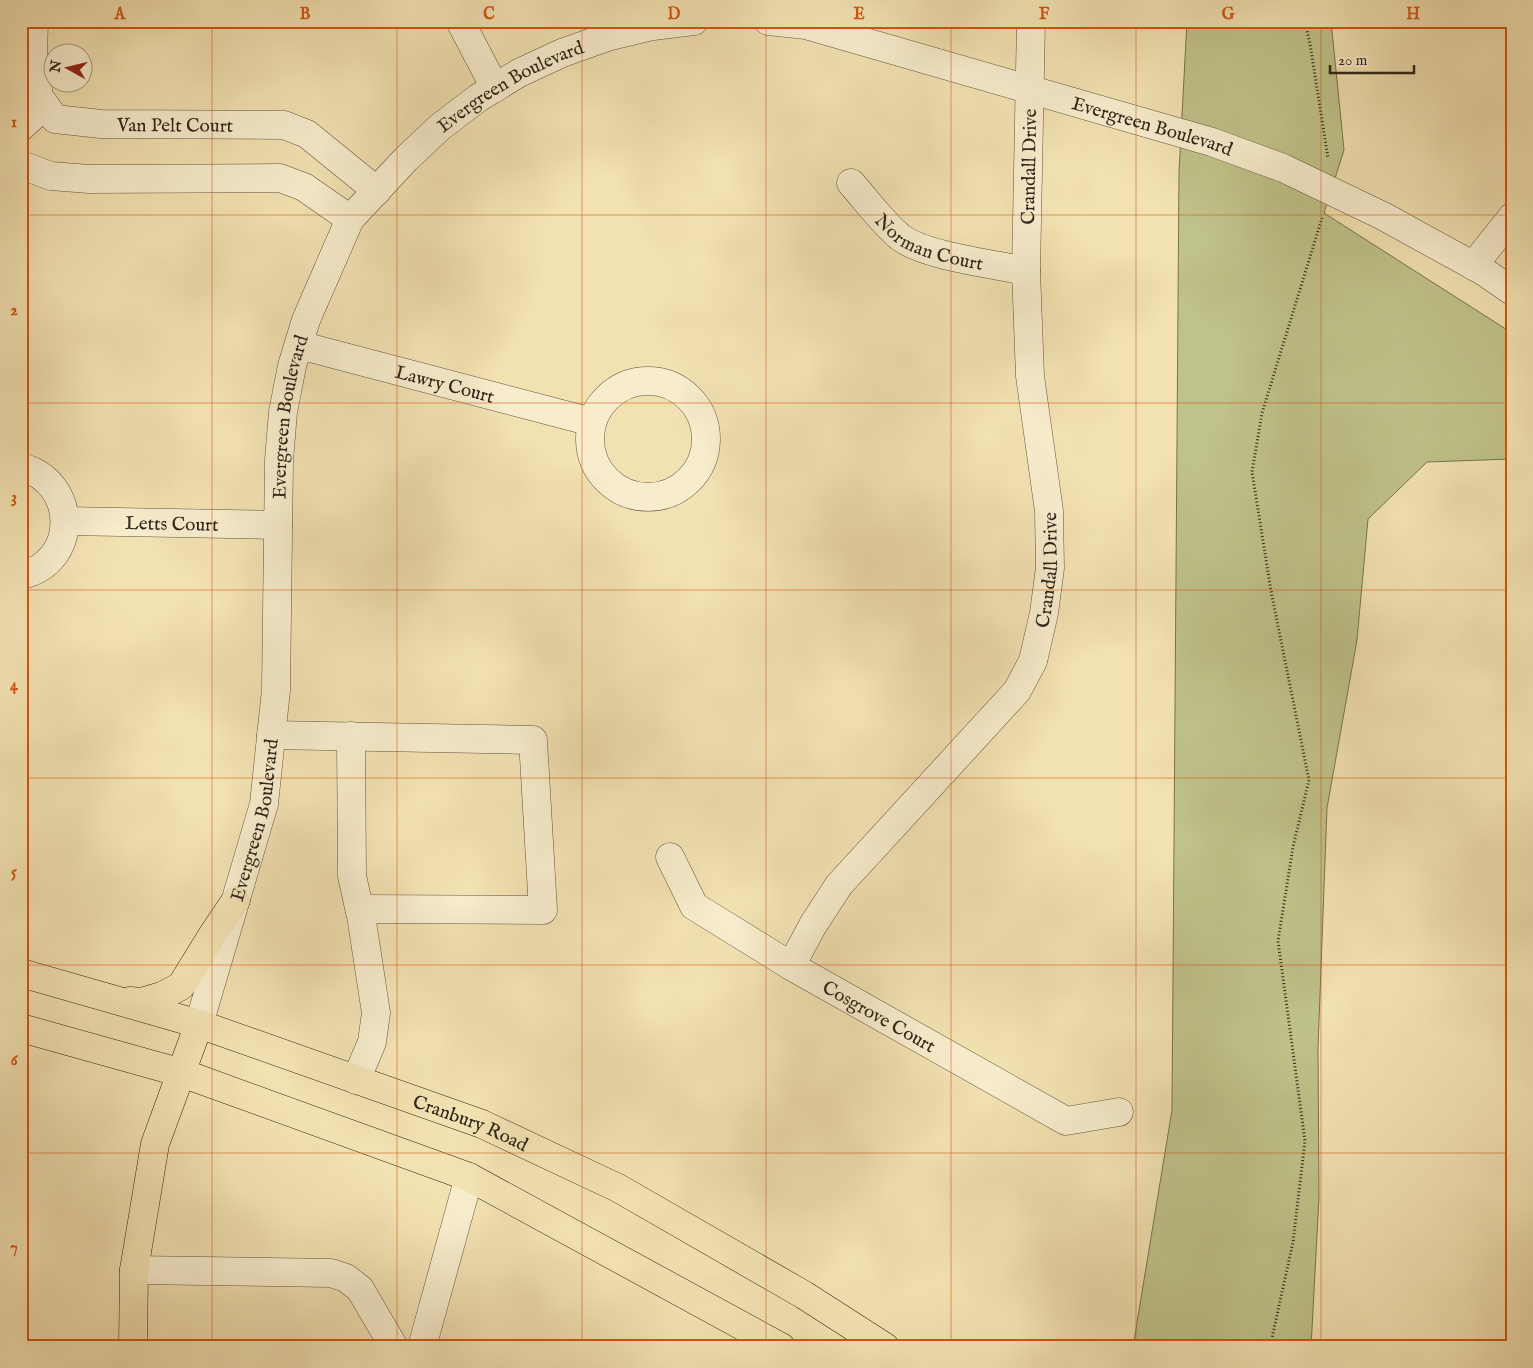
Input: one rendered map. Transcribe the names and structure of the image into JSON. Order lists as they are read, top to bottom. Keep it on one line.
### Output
{"streets":{"main road":["Cranbury Road"],"street":["Evergreen Boulevard","Van Pelt Court","Crandall Drive","Norman Court","Lawry Court","Letts Court","Cosgrove Court"]},"crossings":[["Evergreen Boulevard","Van Pelt Court"],["Evergreen Boulevard","Crandall Drive"],["Evergreen Boulevard","Lawry Court"],["Evergreen Boulevard","Letts Court"],["Evergreen Boulevard","Cranbury Road"],["Crandall Drive","Norman Court"],["Crandall Drive","Cosgrove Court"]],"scale_bar":"20 m","north":"left","grid":{"columns":["A","B","C","D","E","F","G","H"],"rows":["1","2","3","4","5","6","7"]}}
